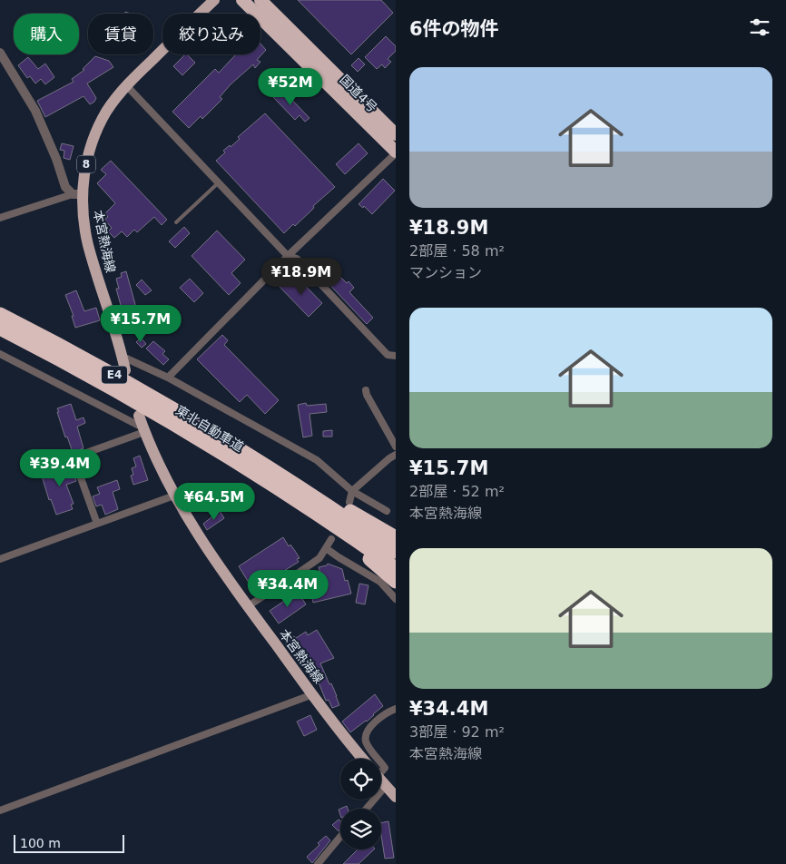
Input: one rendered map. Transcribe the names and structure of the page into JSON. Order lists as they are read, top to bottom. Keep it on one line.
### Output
{"streets":{"highway":["国道4号","E4","東北自動車道"],"main road":["8","本宮熱海線"]},"scale_bar":"100 m","page":{"heading":"6件の物件","chip":["購入","賃貸","絞り込み"],"list":[{"name":"¥18.9M","note":"2部屋 · 58 m² · マンション"},{"name":"¥15.7M","note":"2部屋 · 52 m² · 本宮熱海線"},{"name":"¥34.4M","note":"3部屋 · 92 m² · 本宮熱海線"}],"price":["¥52M","¥18.9M","¥15.7M","¥39.4M","¥64.5M","¥34.4M"],"scale":"100 m"}}
